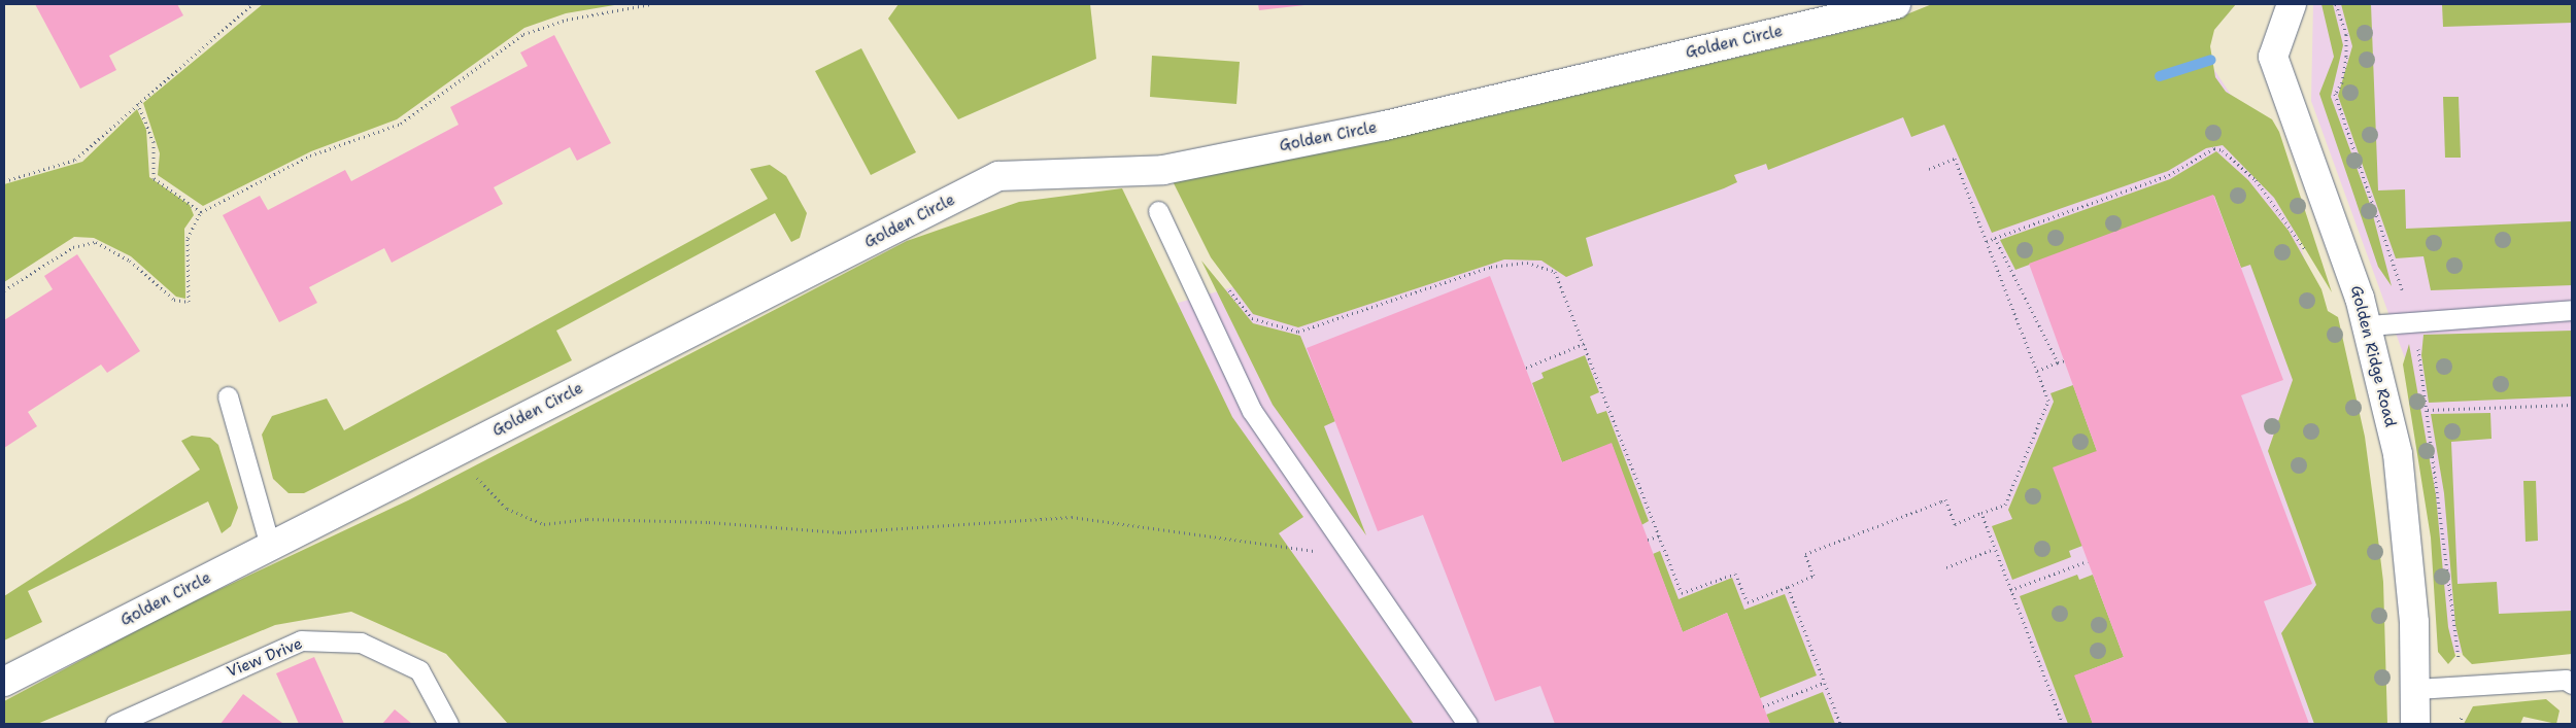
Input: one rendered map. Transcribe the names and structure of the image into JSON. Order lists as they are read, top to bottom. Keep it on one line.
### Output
{"streets":{"street":["Golden Circle","Golden Ridge Road"],"lane":["View Drive"]}}
